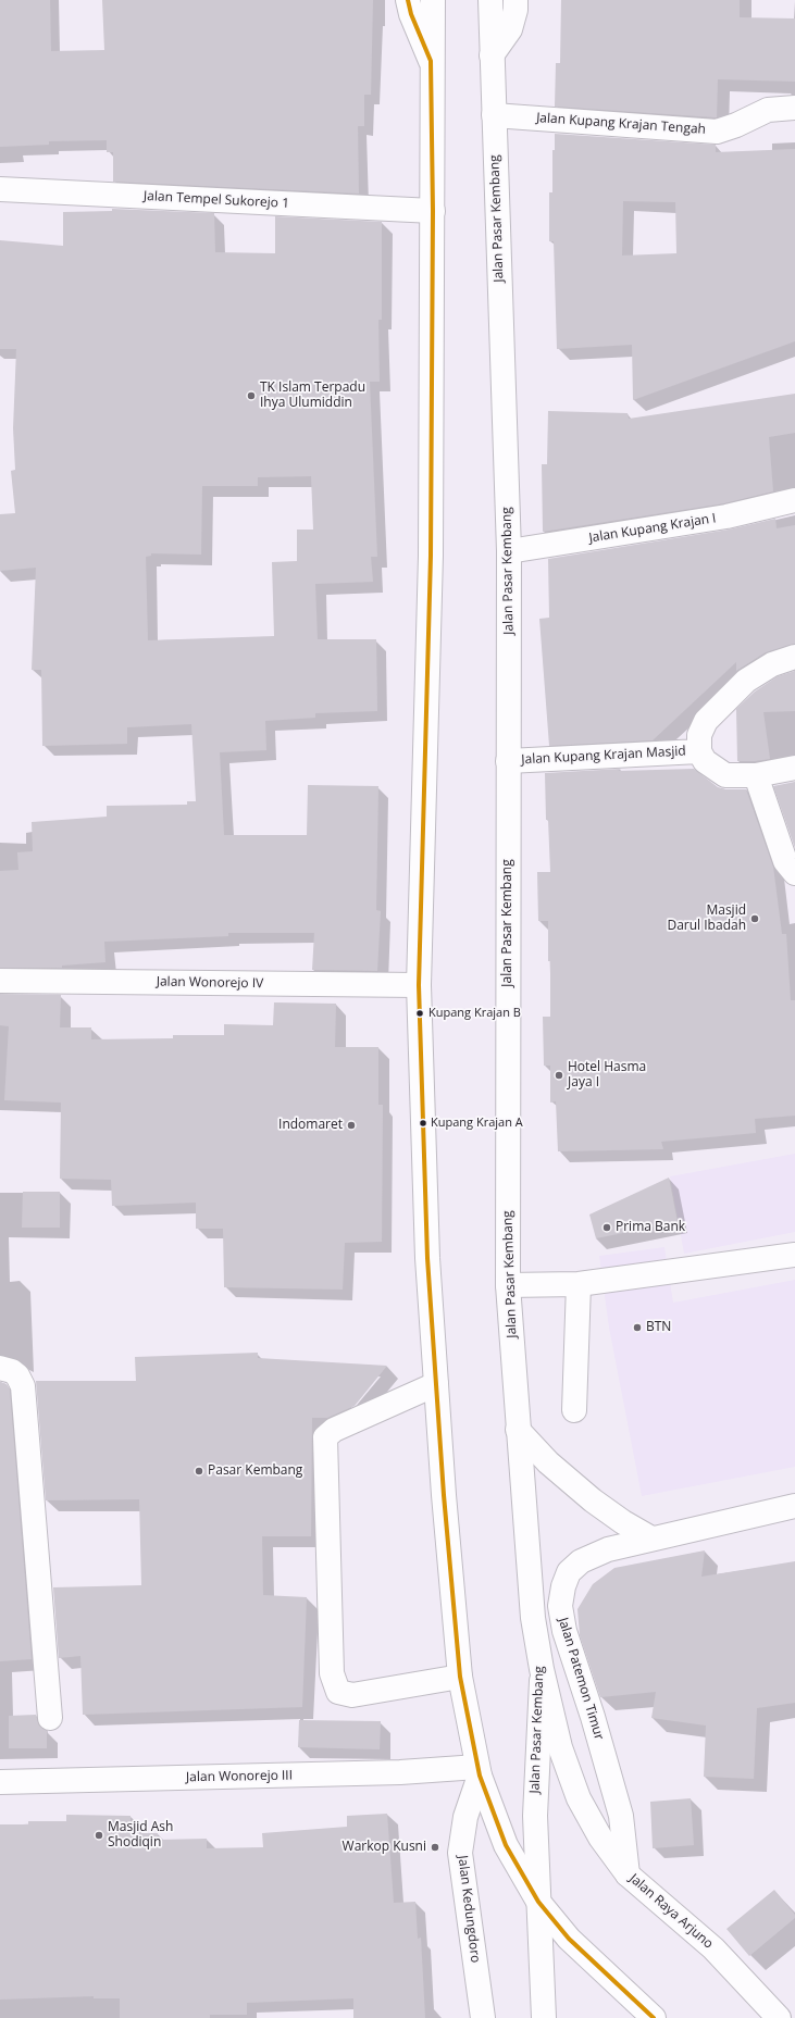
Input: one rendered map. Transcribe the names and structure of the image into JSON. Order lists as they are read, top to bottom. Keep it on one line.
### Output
{"streets":{"main road":["Jalan Kupang Krajan Tengah","Jalan Tempel Sukorejo 1","Jalan Pasar Kembang","Jalan Kupang Krajan I","Jalan Kupang Krajan Masjid","Jalan Wonorejo IV","Jalan Patemon Timur","Jalan Wonorejo III","Jalan Kedungdoro","Jalan Raya Arjuno"]},"crossings":[["Jalan Kupang Krajan Tengah","Jalan Pasar Kembang"],["Jalan Pasar Kembang","Jalan Kupang Krajan I"],["Jalan Pasar Kembang","Jalan Kupang Krajan Masjid"],["Jalan Pasar Kembang","Jalan Raya Arjuno"],["Jalan Patemon Timur","Jalan Raya Arjuno"],["Jalan Wonorejo III","Jalan Kedungdoro"]],"places":["TK Islam Terpadu Ihya Ulumiddin","Masjid Darul Ibadah","Kupang Krajan B","Hotel Hasma Jaya I","Kupang Krajan A","Indomaret","Prima Bank","BTN","Pasar Kembang","Masjid Ash Shodiqin","Warkop Kusni"]}
